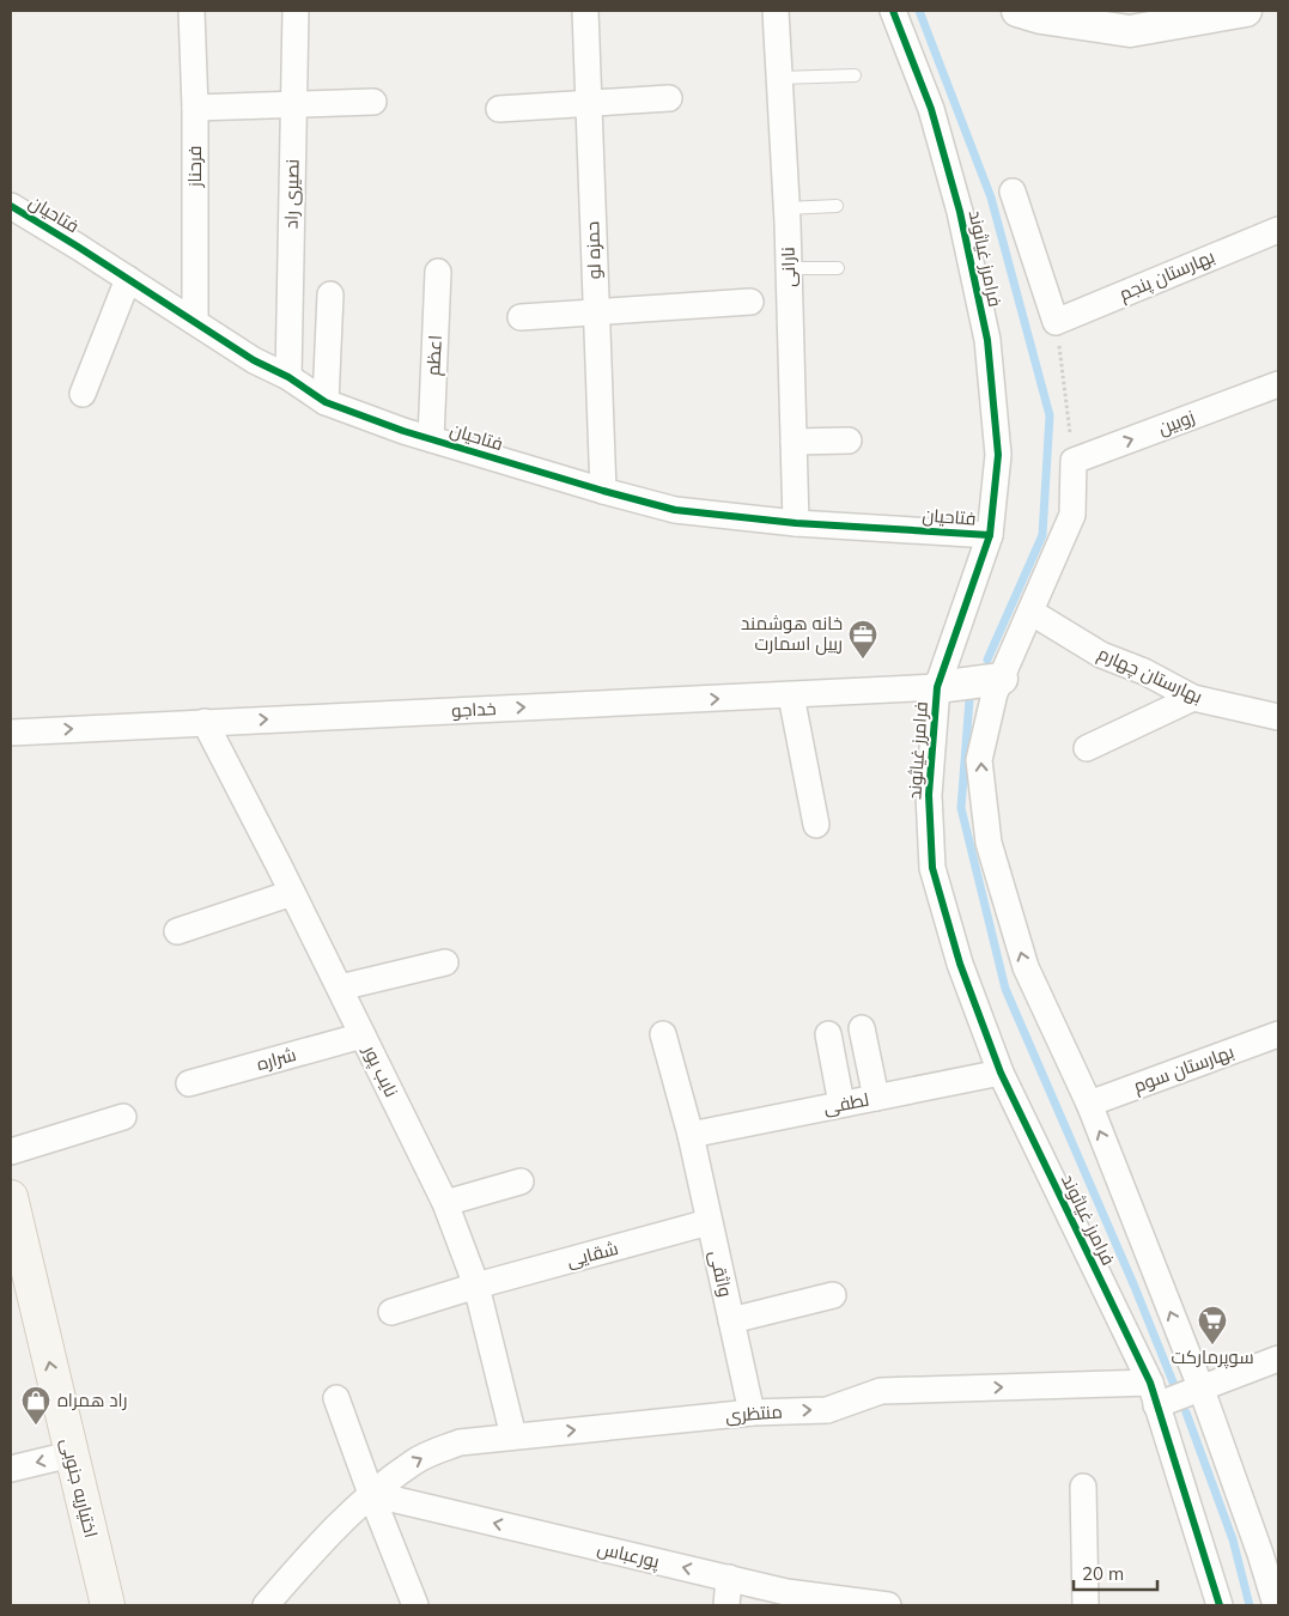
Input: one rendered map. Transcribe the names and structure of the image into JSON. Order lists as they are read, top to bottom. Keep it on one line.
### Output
{"streets":{"main road":["اختیاریه جنوبی"],"street":["فرحناز","نصیری راد","فتاحیان","حمزه لو","فرامرز غیاثوند","نارانی","بهارستان پنجم","اعظم","زوبین","بهارستان چهارم","خداجو","شراره","بهارستان سوم","نایب پور","لطفی","شقایی","واثقی","منتظری","پورعباس"]},"crossings":[["فرحناز","فتاحیان"],["نصیری راد","فتاحیان"],["فتاحیان","حمزه لو"],["فتاحیان","فرامرز غیاثوند"],["فتاحیان","نارانی"],["فتاحیان","اعظم"],["فرامرز غیاثوند","خداجو"],["فرامرز غیاثوند","لطفی"],["فرامرز غیاثوند","منتظری"],["خداجو","نایب پور"],["شراره","نایب پور"],["نایب پور","شقایی"],["نایب پور","منتظری"],["لطفی","واثقی"],["شقایی","واثقی"],["واثقی","منتظری"],["منتظری","پورعباس"]],"one_way":["زوبین","خداجو","منتظری","اختیاریه جنوبی","پورعباس"],"places":{"office":["خانه هوشمند رییل اسمارت"],"supermarket":["سوپرمارکت"],"shop":["راد همراه"]},"scale_bar":"20 m"}
